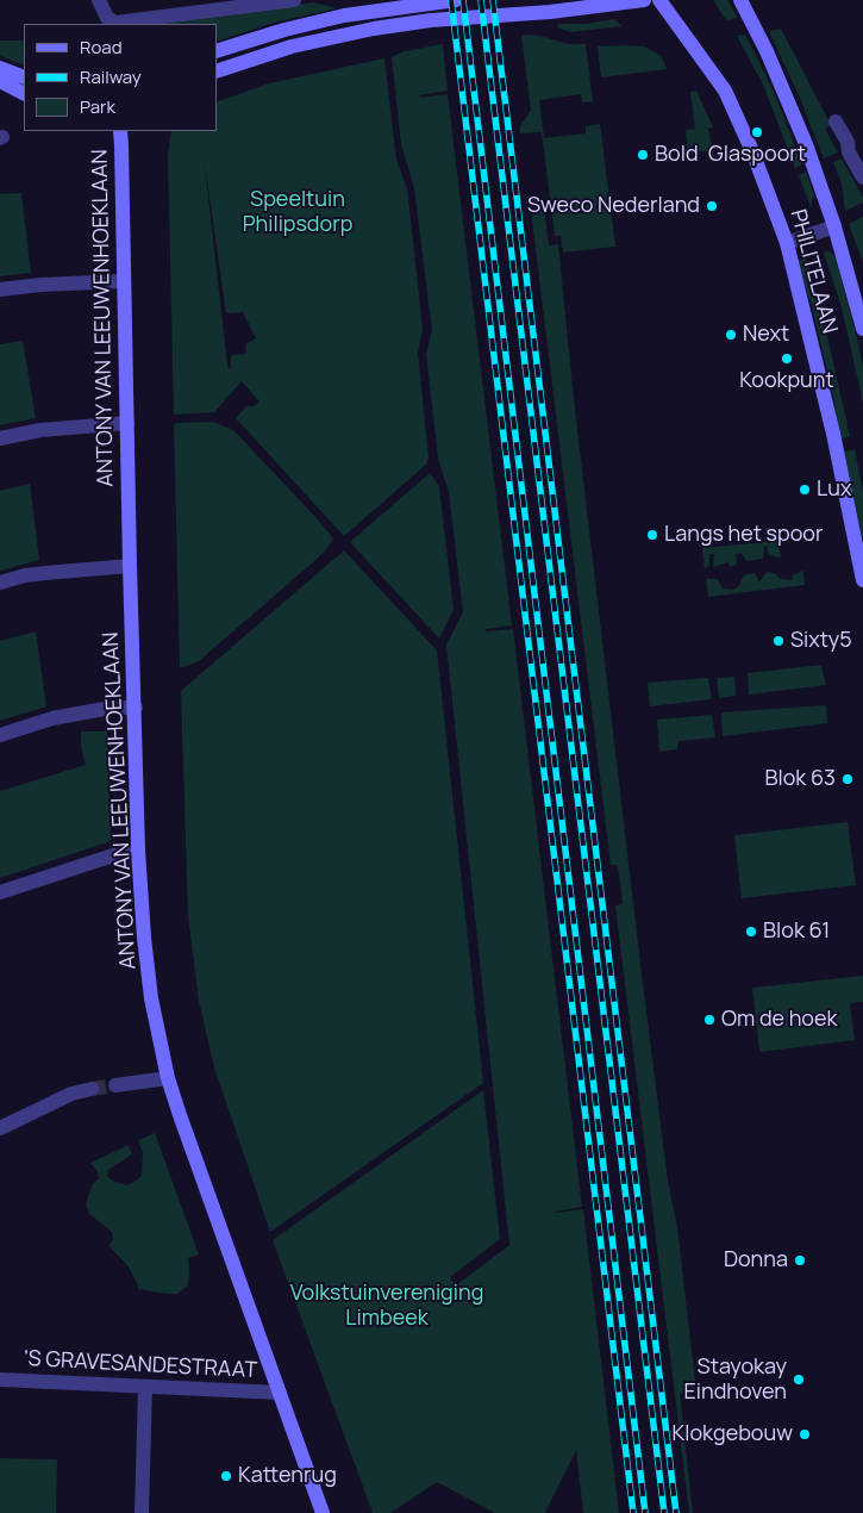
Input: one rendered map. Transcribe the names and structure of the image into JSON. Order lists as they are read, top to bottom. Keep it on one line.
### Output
{"streets":{"street":["PHILITELAAN","ANTONY VAN LEEUWENHOEKLAAN","'S GRAVESANDESTRAAT"]},"crossings":[["ANTONY VAN LEEUWENHOEKLAAN","'S GRAVESANDESTRAAT"]],"parks":["Speeltuin Philipsdorp","Volkstuinvereniging Limbeek"],"places":["Glaspoort","Bold","Sweco Nederland","Next","Kookpunt","Lux","Langs het spoor","Sixty5","Blok 63","Blok 61","Om de hoek","Donna","Stayokay Eindhoven","Klokgebouw","Kattenrug"],"legend":["Road","Railway","Park"]}
